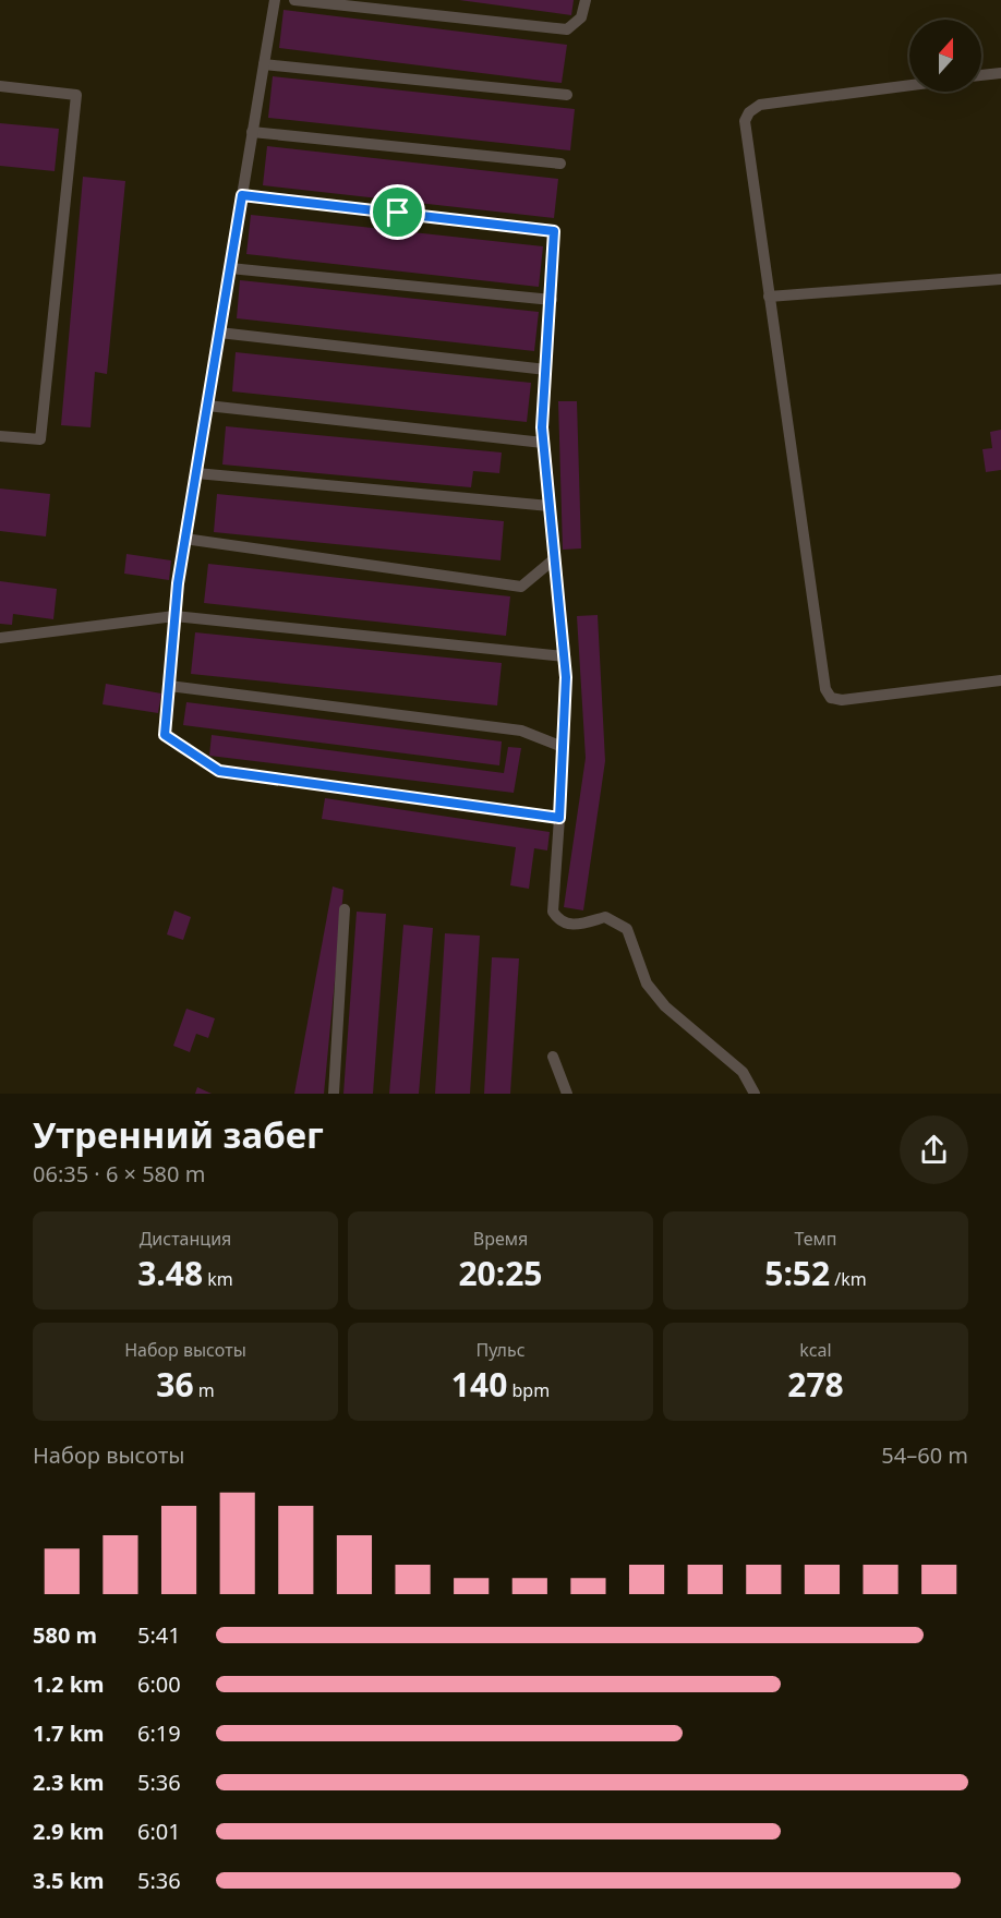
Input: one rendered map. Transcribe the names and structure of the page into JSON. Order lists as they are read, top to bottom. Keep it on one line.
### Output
{"north":"top","page":{"heading":["Утренний забег","06:35 · 6 × 580 m"],"stats":[["Дистанция","3.48 km"],["Время","20:25"],["Темп","5:52 /km"],["Набор высоты","36 m"],["Пульс","140 bpm"],["kcal","278"]],"chart":["Набор высоты","54–60 m"],"list":[{"name":"580 m","note":"5:41"},{"name":"1.2 km","note":"6:00"},{"name":"1.7 km","note":"6:19"},{"name":"2.3 km","note":"5:36"},{"name":"2.9 km","note":"6:01"},{"name":"3.5 km","note":"5:36"}]}}
